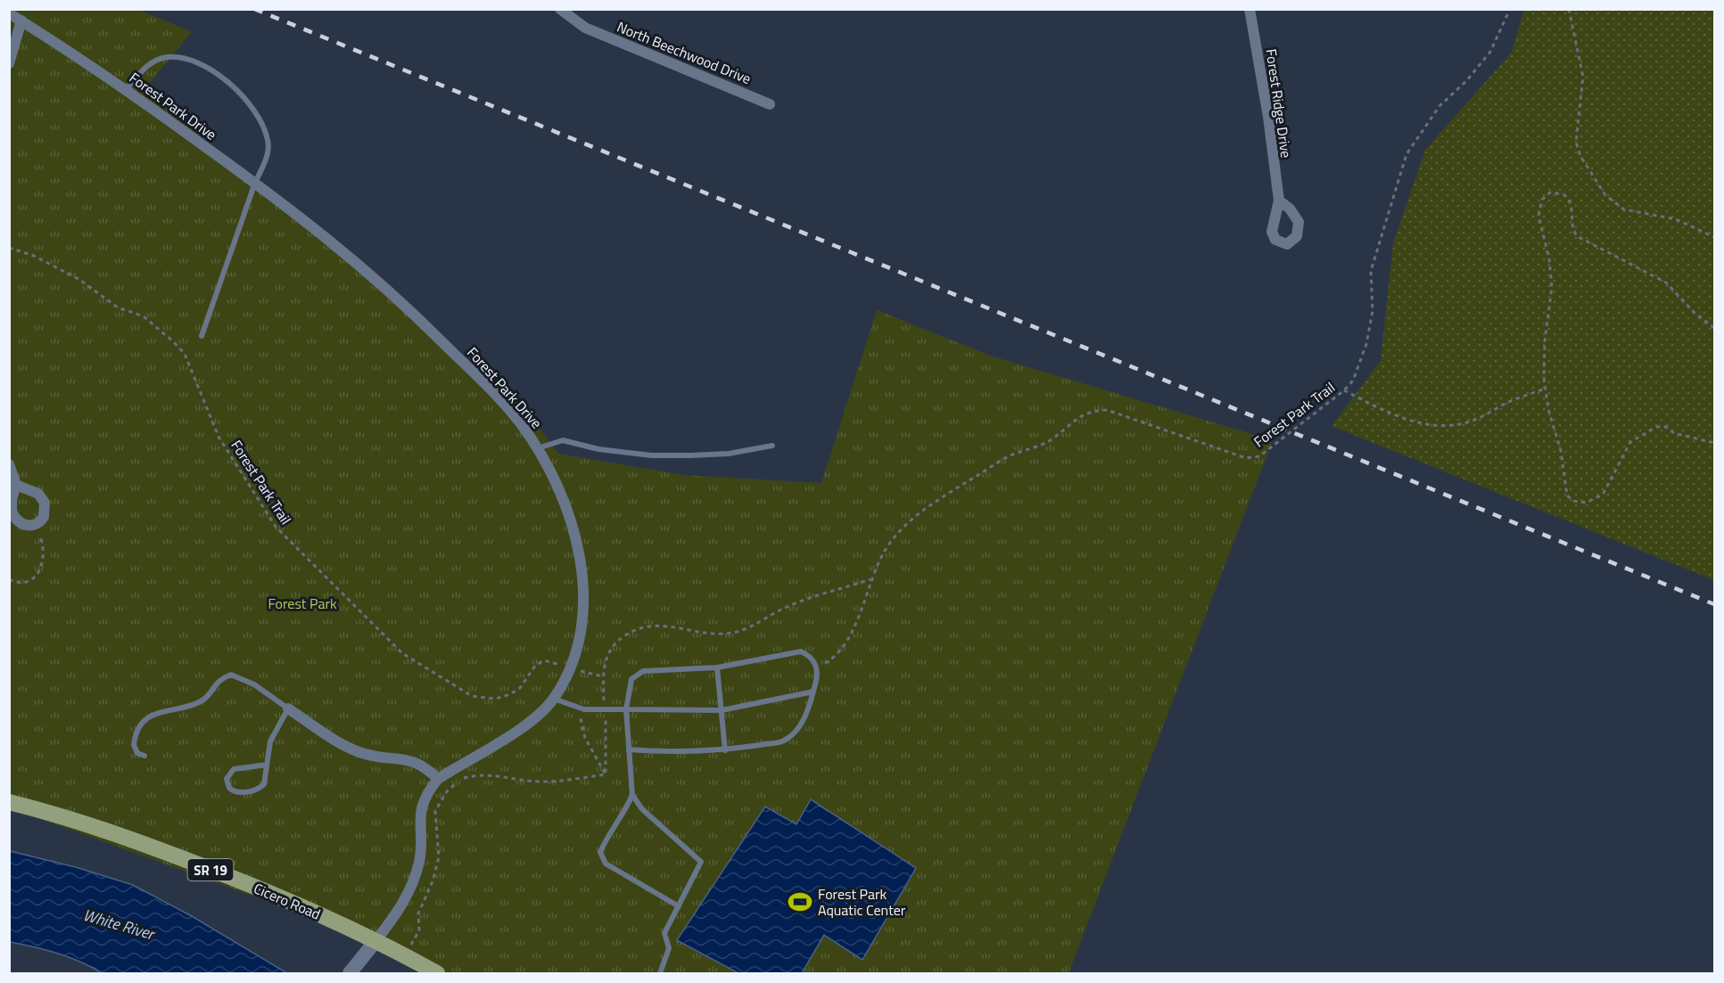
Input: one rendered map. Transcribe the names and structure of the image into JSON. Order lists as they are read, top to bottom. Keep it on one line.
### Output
{"streets":{"main road":["SR 19","Cicero Road"],"street":["North Beechwood Drive","Forest Ridge Drive","Forest Park Drive"],"path":["Forest Park Trail"]},"crossings":[["Forest Park Drive","Forest Park Trail"],["Forest Park Drive","Cicero Road"]],"water":["White River"],"parks":["Forest Park"],"places":{"sports":["Forest Park Aquatic Center"]}}
